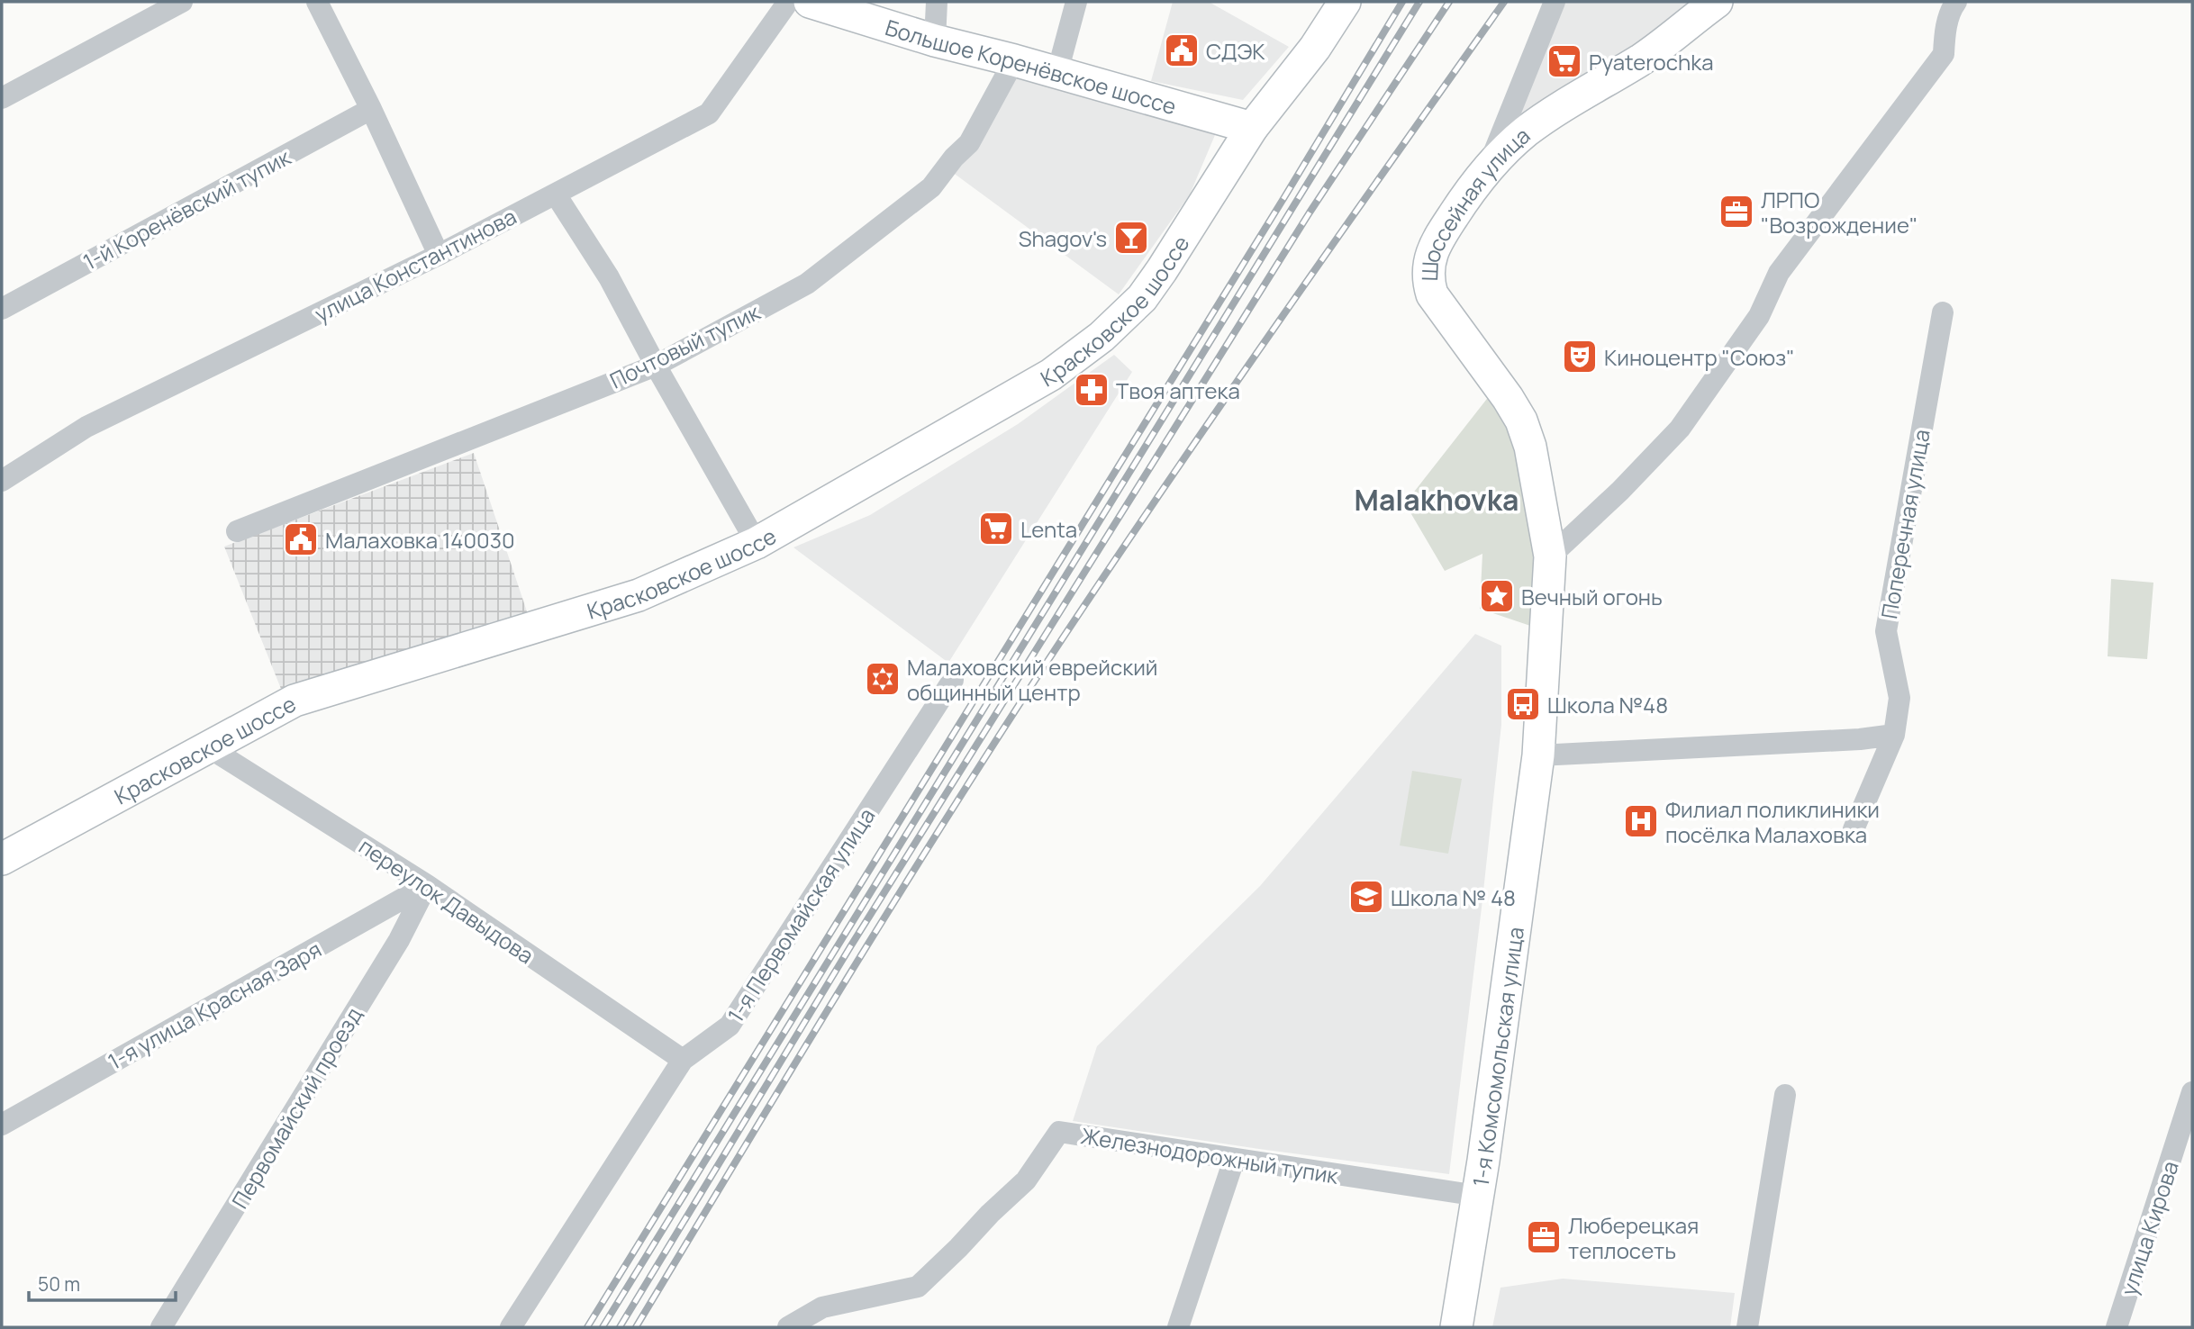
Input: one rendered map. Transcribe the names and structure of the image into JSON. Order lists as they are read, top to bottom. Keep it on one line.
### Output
{"streets":{"main road":["Большое Коренёвское шоссе","Шоссейная улица","Красковское шоссе","1-я Комсомольская улица"],"street":["1-й Коренёвский тупик","улица Константинова","Почтовый тупик","Поперечная улица","переулок Давыдова","1-я Первомайская улица","1-я улица Красная Заря","Первомайский проезд","Железнодорожный тупик","улица Кирова"]},"crossings":[["Большое Коренёвское шоссе","Красковское шоссе"],["Большое Коренёвское шоссе","Почтовый тупик"],["Шоссейная улица","1-я Комсомольская улица"],["Красковское шоссе","переулок Давыдова"],["переулок Давыдова","1-я Первомайская улица"],["переулок Давыдова","1-я улица Красная Заря"],["переулок Давыдова","Первомайский проезд"],["1-я улица Красная Заря","Первомайский проезд"],["1-я Комсомольская улица","Железнодорожный тупик"]],"districts":["Malakhovka"],"places":{"public building":["СДЭК","Малаховка 140030"],"supermarket":["Pyaterochka","Lenta"],"office":["ЛРПО \"Возрождение\"","Люберецкая теплосеть"],"bar":["Shagov's"],"theatre":["Киноцентр \"Союз\""],"pharmacy":["Твоя аптека"],"place":["Вечный огонь"],"synagogue":["Малаховский еврейский общинный центр"],"bus stop":["Школа №48"],"hospital":["Филиал поликлиники посёлка Малаховка"],"school or university":["Школа № 48"]},"scale_bar":"50 m"}
